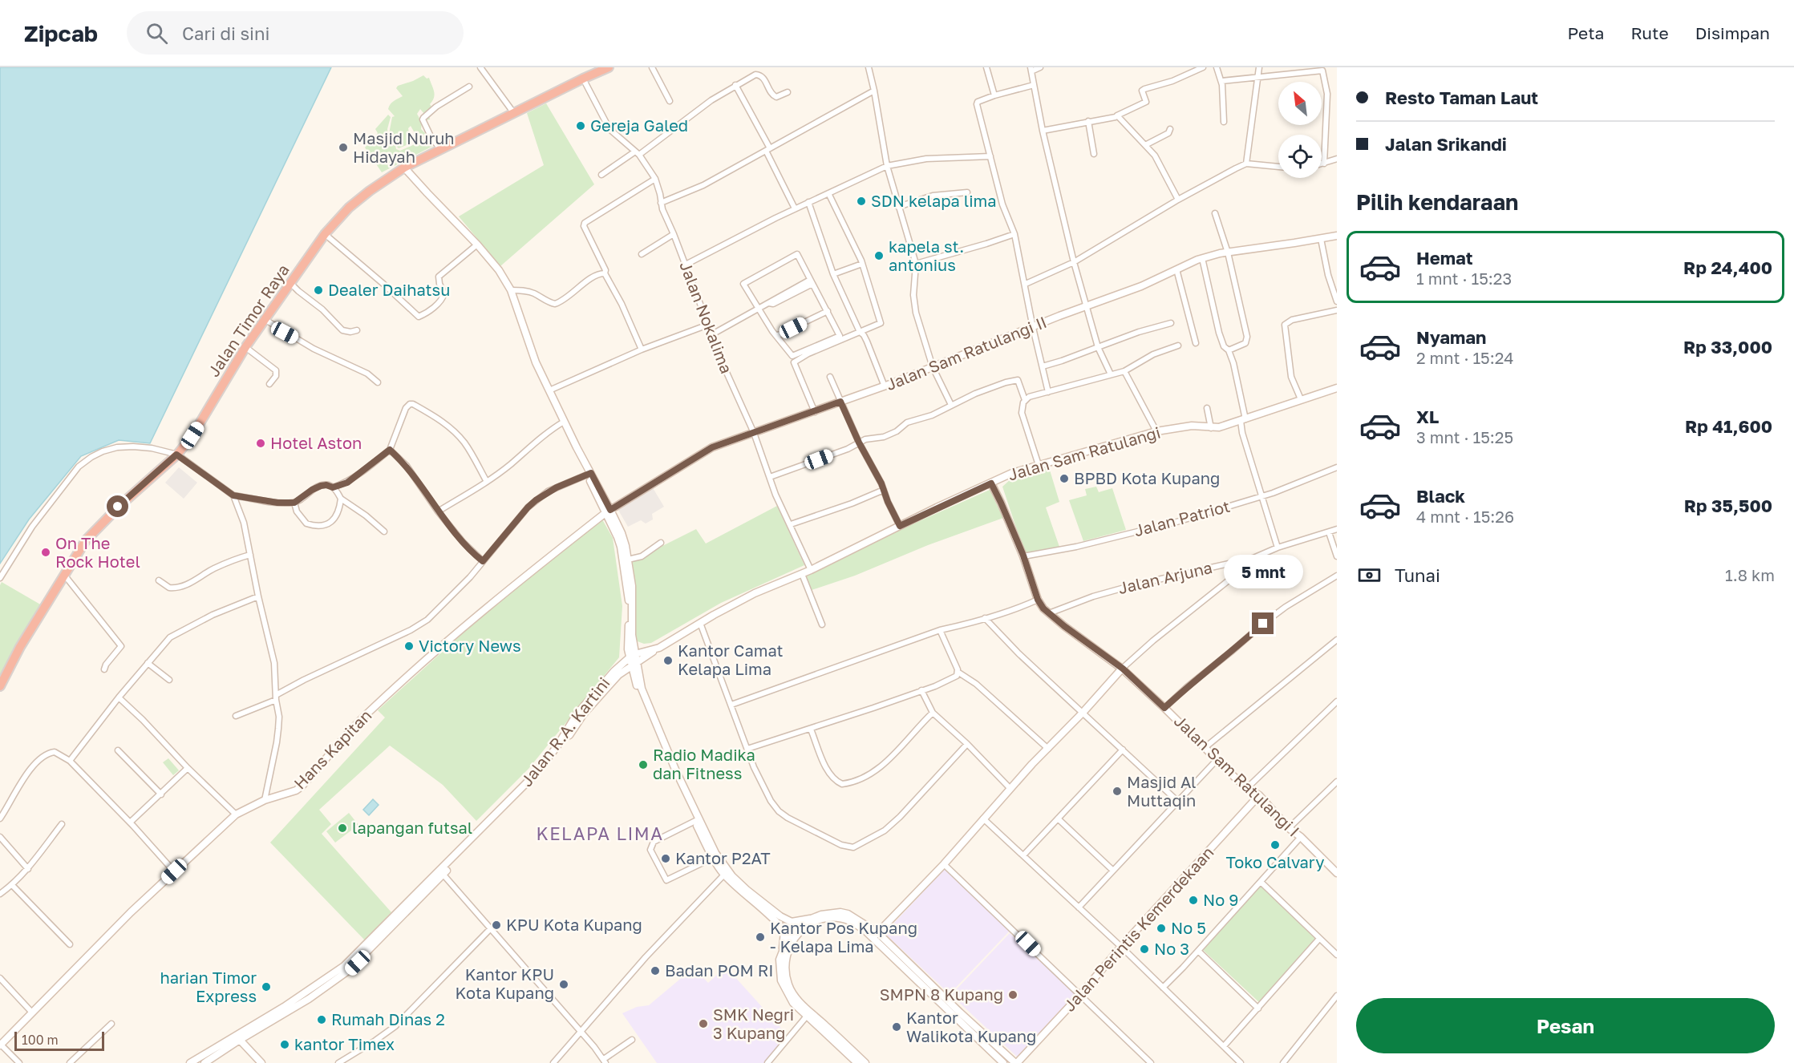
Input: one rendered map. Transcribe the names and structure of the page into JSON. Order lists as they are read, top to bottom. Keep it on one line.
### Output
{"streets":{"highway":["Jalan Timor Raya"],"main road":["Jalan Sam Ratulangi II","Jalan Sam Ratulangi","Jalan R.A. Kartini","Hans Kapitan","Jalan Sam Ratulangi I","Jalan Perintis Kemerdekaan"],"street":["Jalan Nokalima","Jalan Patriot","Jalan Arjuna"]},"crossings":[["Jalan Nokalima","Jalan Timor Raya"],["Jalan Nokalima","Jalan Sam Ratulangi II"],["Jalan Nokalima","Jalan Sam Ratulangi"],["Jalan Sam Ratulangi II","Hans Kapitan"],["Jalan Sam Ratulangi","Jalan R.A. Kartini"],["Jalan Sam Ratulangi","Jalan Sam Ratulangi I"],["Jalan Patriot","Jalan Sam Ratulangi I"],["Jalan Arjuna","Jalan Sam Ratulangi I"],["Jalan Sam Ratulangi I","Jalan Perintis Kemerdekaan"]],"districts":["KELAPA LIMA"],"places":["Gereja Galed","Masjid Nuruh Hidayah","SDN kelapa lima","kapela st. antonius","Dealer Daihatsu","Hotel Aston","BPBD Kota Kupang","On The Rock Hotel","Victory News","Kantor Camat Kelapa Lima","Radio Madika dan Fitness","Masjid Al Muttaqin","lapangan futsal","Toko Calvary","Kantor P2AT","No 9","KPU Kota Kupang","No 5","Kantor Pos Kupang - Kelapa Lima","No 3","Badan POM RI","Kantor KPU Kota Kupang","harian Timor Express","SMPN 8 Kupang","Rumah Dinas 2","SMK Negri 3 Kupang","Kantor Walikota Kupang","kantor Timex"],"scale_bar":"100 m","north":"top left","page":{"header":"Zipcab","search":"Cari di sini","nav":["Peta","Rute","Disimpan"],"banner":["Resto Taman Laut","Jalan Srikandi"],"heading":"Pilih kendaraan","list":[{"name":"Hemat","note":"1 mnt · 15:23","value":"Rp 24,400"},{"name":"Nyaman","note":"2 mnt · 15:24","value":"Rp 33,000"},{"name":"XL","note":"3 mnt · 15:25","value":"Rp 41,600"},{"name":"Black","note":"4 mnt · 15:26","value":"Rp 35,500"}],"pay":["Tunai","1.8 km"],"bubble":"5 mnt","buttons":"Pesan","scale":"100 m"}}
